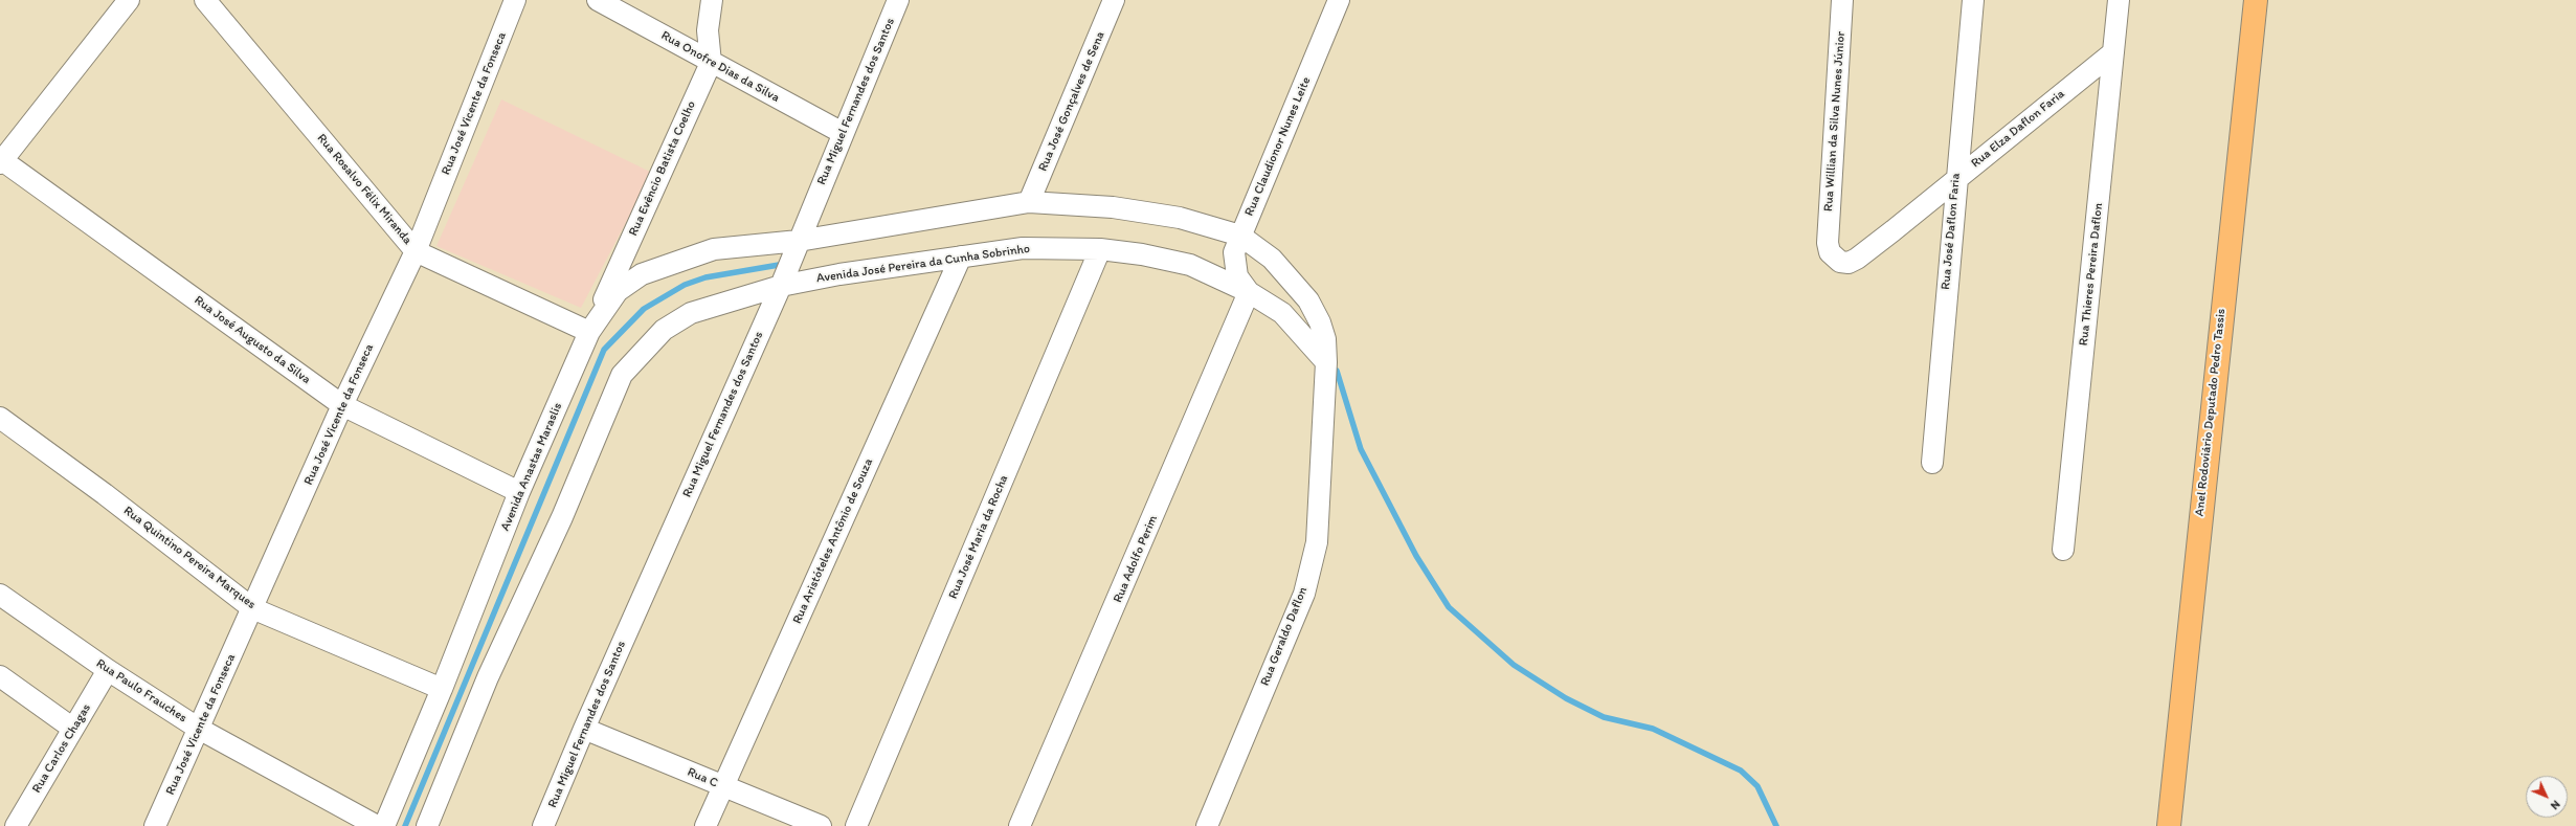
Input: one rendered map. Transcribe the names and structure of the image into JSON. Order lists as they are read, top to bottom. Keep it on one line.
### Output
{"streets":{"highway":["Anel Rodoviário Deputado Pedro Tassis"],"street":["Rua Onofre Dias da Silva","Rua Miguel Fernandes dos Santos","Rua José Gonçalves de Sena","Rua José Vicente da Fonseca","Rua Willian da Silva Nunes Júnior","Rua Elza Daflon Faria","Rua Claudionor Nunes Leite","Rua Evêncio Batista Coelho","Rua Rosalvo Félix Miranda","Rua José Daflon Faria","Avenida José Pereira da Cunha Sobrinho","Rua Thieres Pereira Daflon","Rua José Augusto da Silva","Avenida Anastas Maraslis","Rua José Maria da Rocha","Rua Aristóteles Antônio de Souza","Rua Quintino Pereira Marques","Rua Adolfo Perim","Rua Geraldo Daflon","Rua Paulo Frauches","Rua Carlos Chagas","Rua C"]},"crossings":[["Rua Onofre Dias da Silva","Rua Miguel Fernandes dos Santos"],["Rua Onofre Dias da Silva","Rua Evêncio Batista Coelho"],["Rua Miguel Fernandes dos Santos","Avenida José Pereira da Cunha Sobrinho"],["Rua Miguel Fernandes dos Santos","Avenida Anastas Maraslis"],["Rua Miguel Fernandes dos Santos","Rua C"],["Rua José Vicente da Fonseca","Rua Rosalvo Félix Miranda"],["Rua José Vicente da Fonseca","Rua José Augusto da Silva"],["Rua José Vicente da Fonseca","Rua Quintino Pereira Marques"],["Rua José Vicente da Fonseca","Rua Paulo Frauches"],["Rua Willian da Silva Nunes Júnior","Rua Elza Daflon Faria"],["Rua Elza Daflon Faria","Rua José Daflon Faria"],["Rua Elza Daflon Faria","Rua Thieres Pereira Daflon"],["Rua Claudionor Nunes Leite","Avenida José Pereira da Cunha Sobrinho"],["Rua Claudionor Nunes Leite","Rua Adolfo Perim"],["Rua Evêncio Batista Coelho","Rua Rosalvo Félix Miranda"],["Rua Evêncio Batista Coelho","Avenida Anastas Maraslis"],["Rua Rosalvo Félix Miranda","Avenida Anastas Maraslis"],["Avenida José Pereira da Cunha Sobrinho","Rua José Maria da Rocha"],["Avenida José Pereira da Cunha Sobrinho","Rua Aristóteles Antônio de Souza"],["Avenida José Pereira da Cunha Sobrinho","Rua Adolfo Perim"],["Avenida José Pereira da Cunha Sobrinho","Rua Geraldo Daflon"],["Rua José Augusto da Silva","Avenida Anastas Maraslis"],["Avenida Anastas Maraslis","Rua Quintino Pereira Marques"],["Rua Aristóteles Antônio de Souza","Rua C"],["Rua Paulo Frauches","Rua Carlos Chagas"]],"north":"bottom right"}
